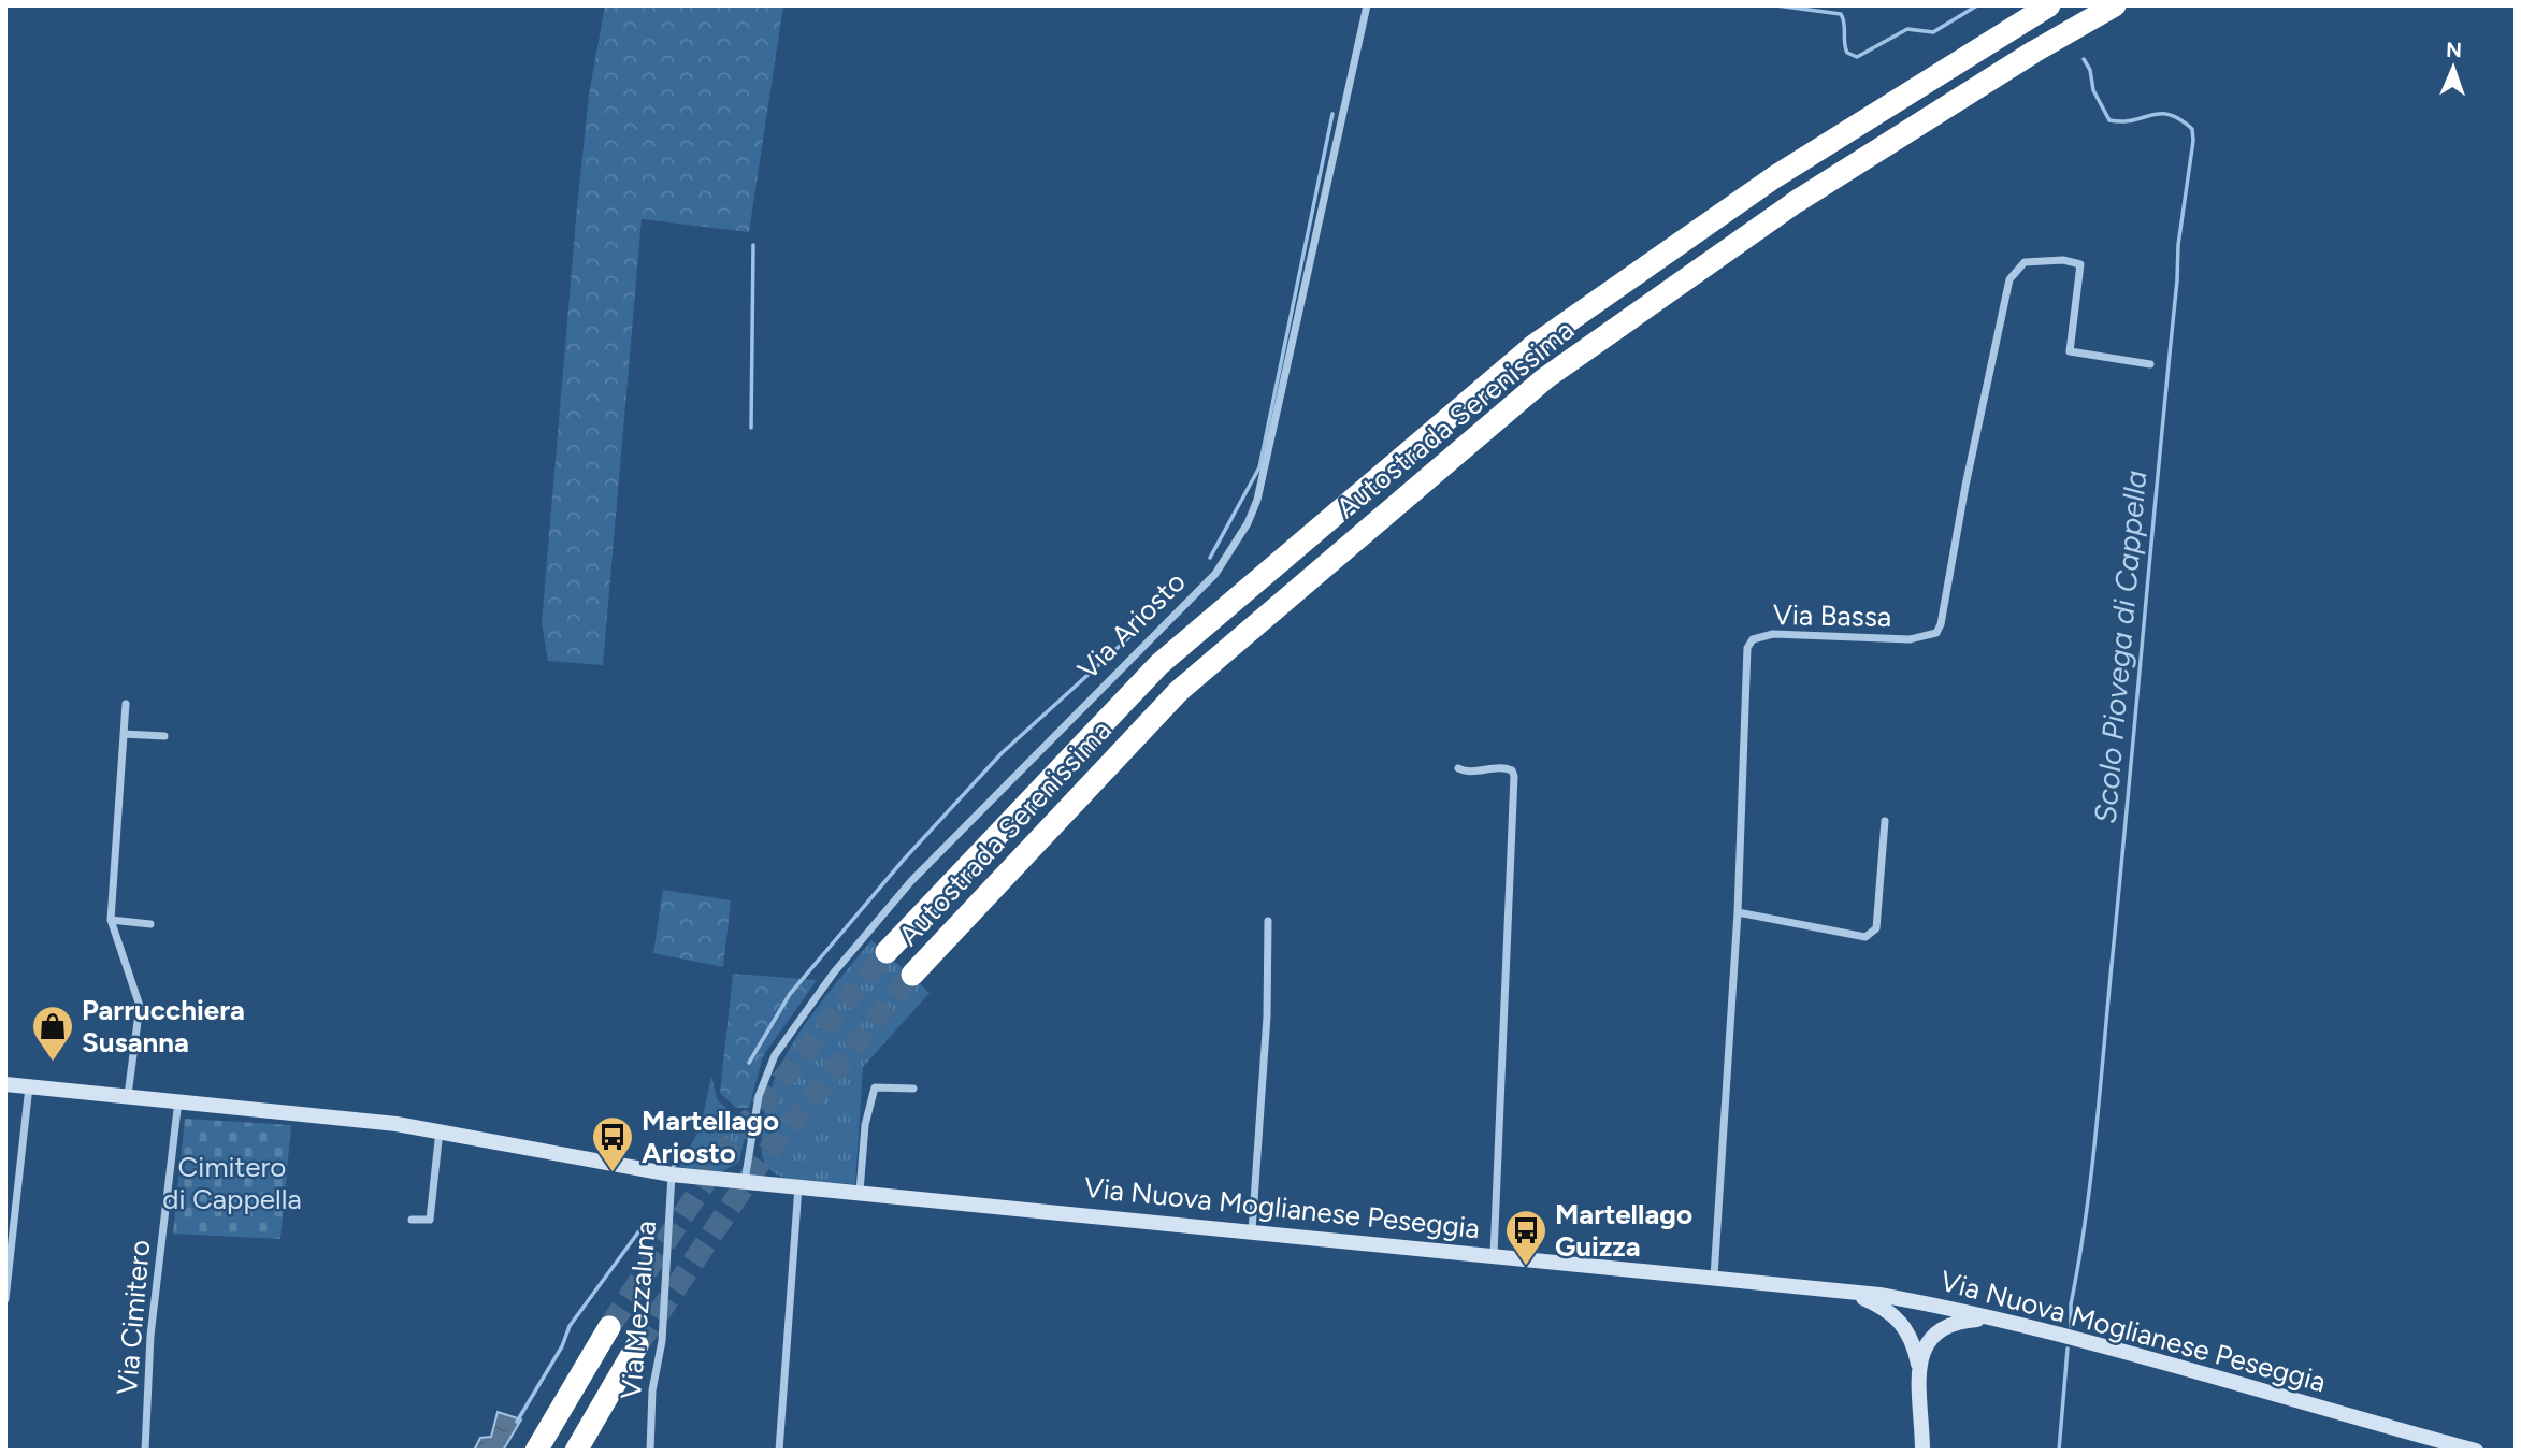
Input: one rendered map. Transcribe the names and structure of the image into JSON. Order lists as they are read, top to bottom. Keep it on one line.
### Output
{"streets":{"highway":["Autostrada Serenissima"],"main road":["Via Nuova Moglianese Peseggia"],"street":["Via Bassa","Via Ariosto","Via Mezzaluna","Via Cimitero"]},"crossings":[["Via Bassa","Via Nuova Moglianese Peseggia"],["Via Ariosto","Via Nuova Moglianese Peseggia"],["Via Nuova Moglianese Peseggia","Via Mezzaluna"],["Via Nuova Moglianese Peseggia","Via Cimitero"]],"water":["Scolo Piovega di Cappella"],"parks":["Cimitero di Cappella"],"places":{"shop":["Parrucchiera Susanna"],"bus stop":["Martellago Ariosto","Martellago Guizza"]},"north":"top"}
